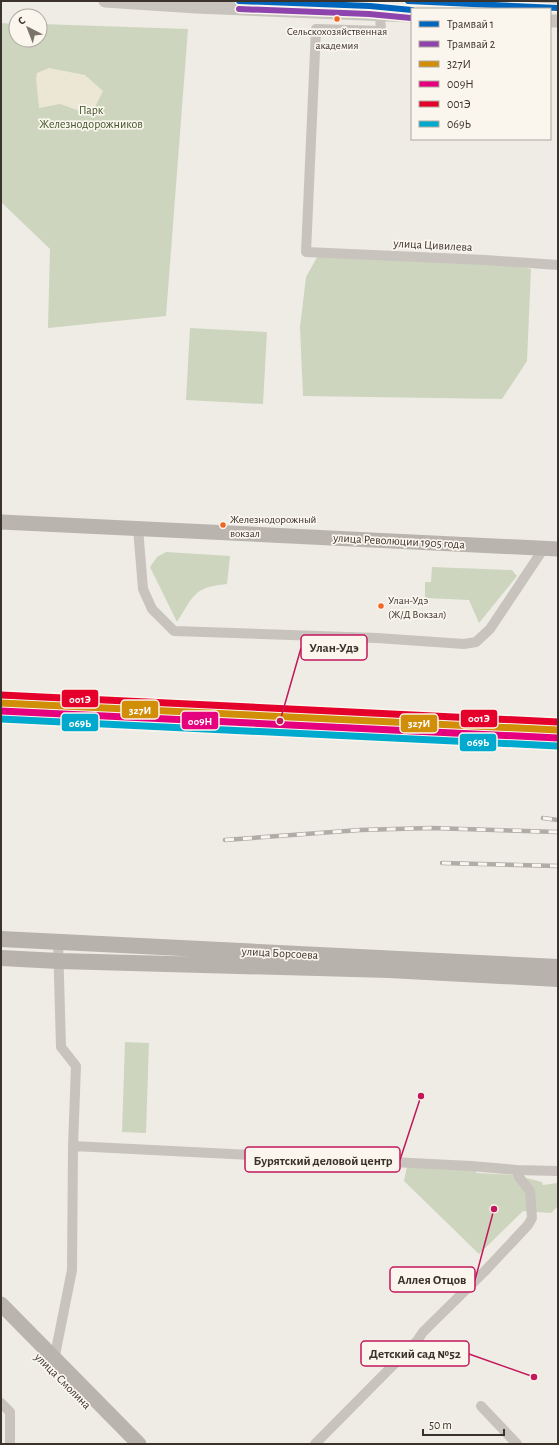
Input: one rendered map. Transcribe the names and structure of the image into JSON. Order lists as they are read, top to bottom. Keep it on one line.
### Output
{"streets":{"main road":["улица Революции 1905 года","улица Борсоева","улица Смолина"],"street":["улица Цивилева"]},"parks":["Парк Железнодорожников"],"places":["Сельскохозяйственная академия","Железнодорожный вокзал","Улан-Удэ (Ж/Д Вокзал)","Улан-Удэ","Бурятский деловой центр","Аллея Отцов","Детский сад №52"],"lines":["tram line 1","tram line 2","transit line 001Э","transit line 327И","transit line 009Н","transit line 069Ь"],"legend":["Трамвай 1","Трамвай 2","327И","009Н","001Э","069Ь"],"scale_bar":"50 m","north":"top left"}
